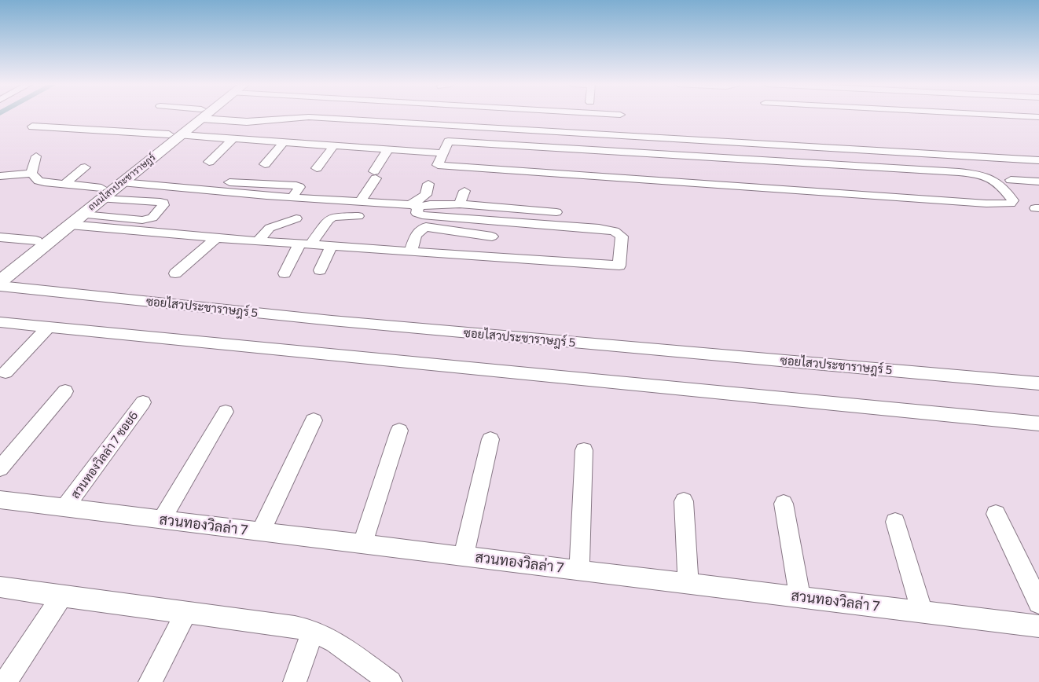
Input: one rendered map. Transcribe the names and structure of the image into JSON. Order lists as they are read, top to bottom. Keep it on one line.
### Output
{"streets":{"main road":["ถนนไสวประชาราษฎร์"],"street":["ซอยไสวประชาราษฎร์ 5","สวนทองวิลล่า 7 ซอย6","สวนทองวิลล่า 7"]},"crossings":[["สวนทองวิลล่า 7 ซอย6","สวนทองวิลล่า 7"]]}
